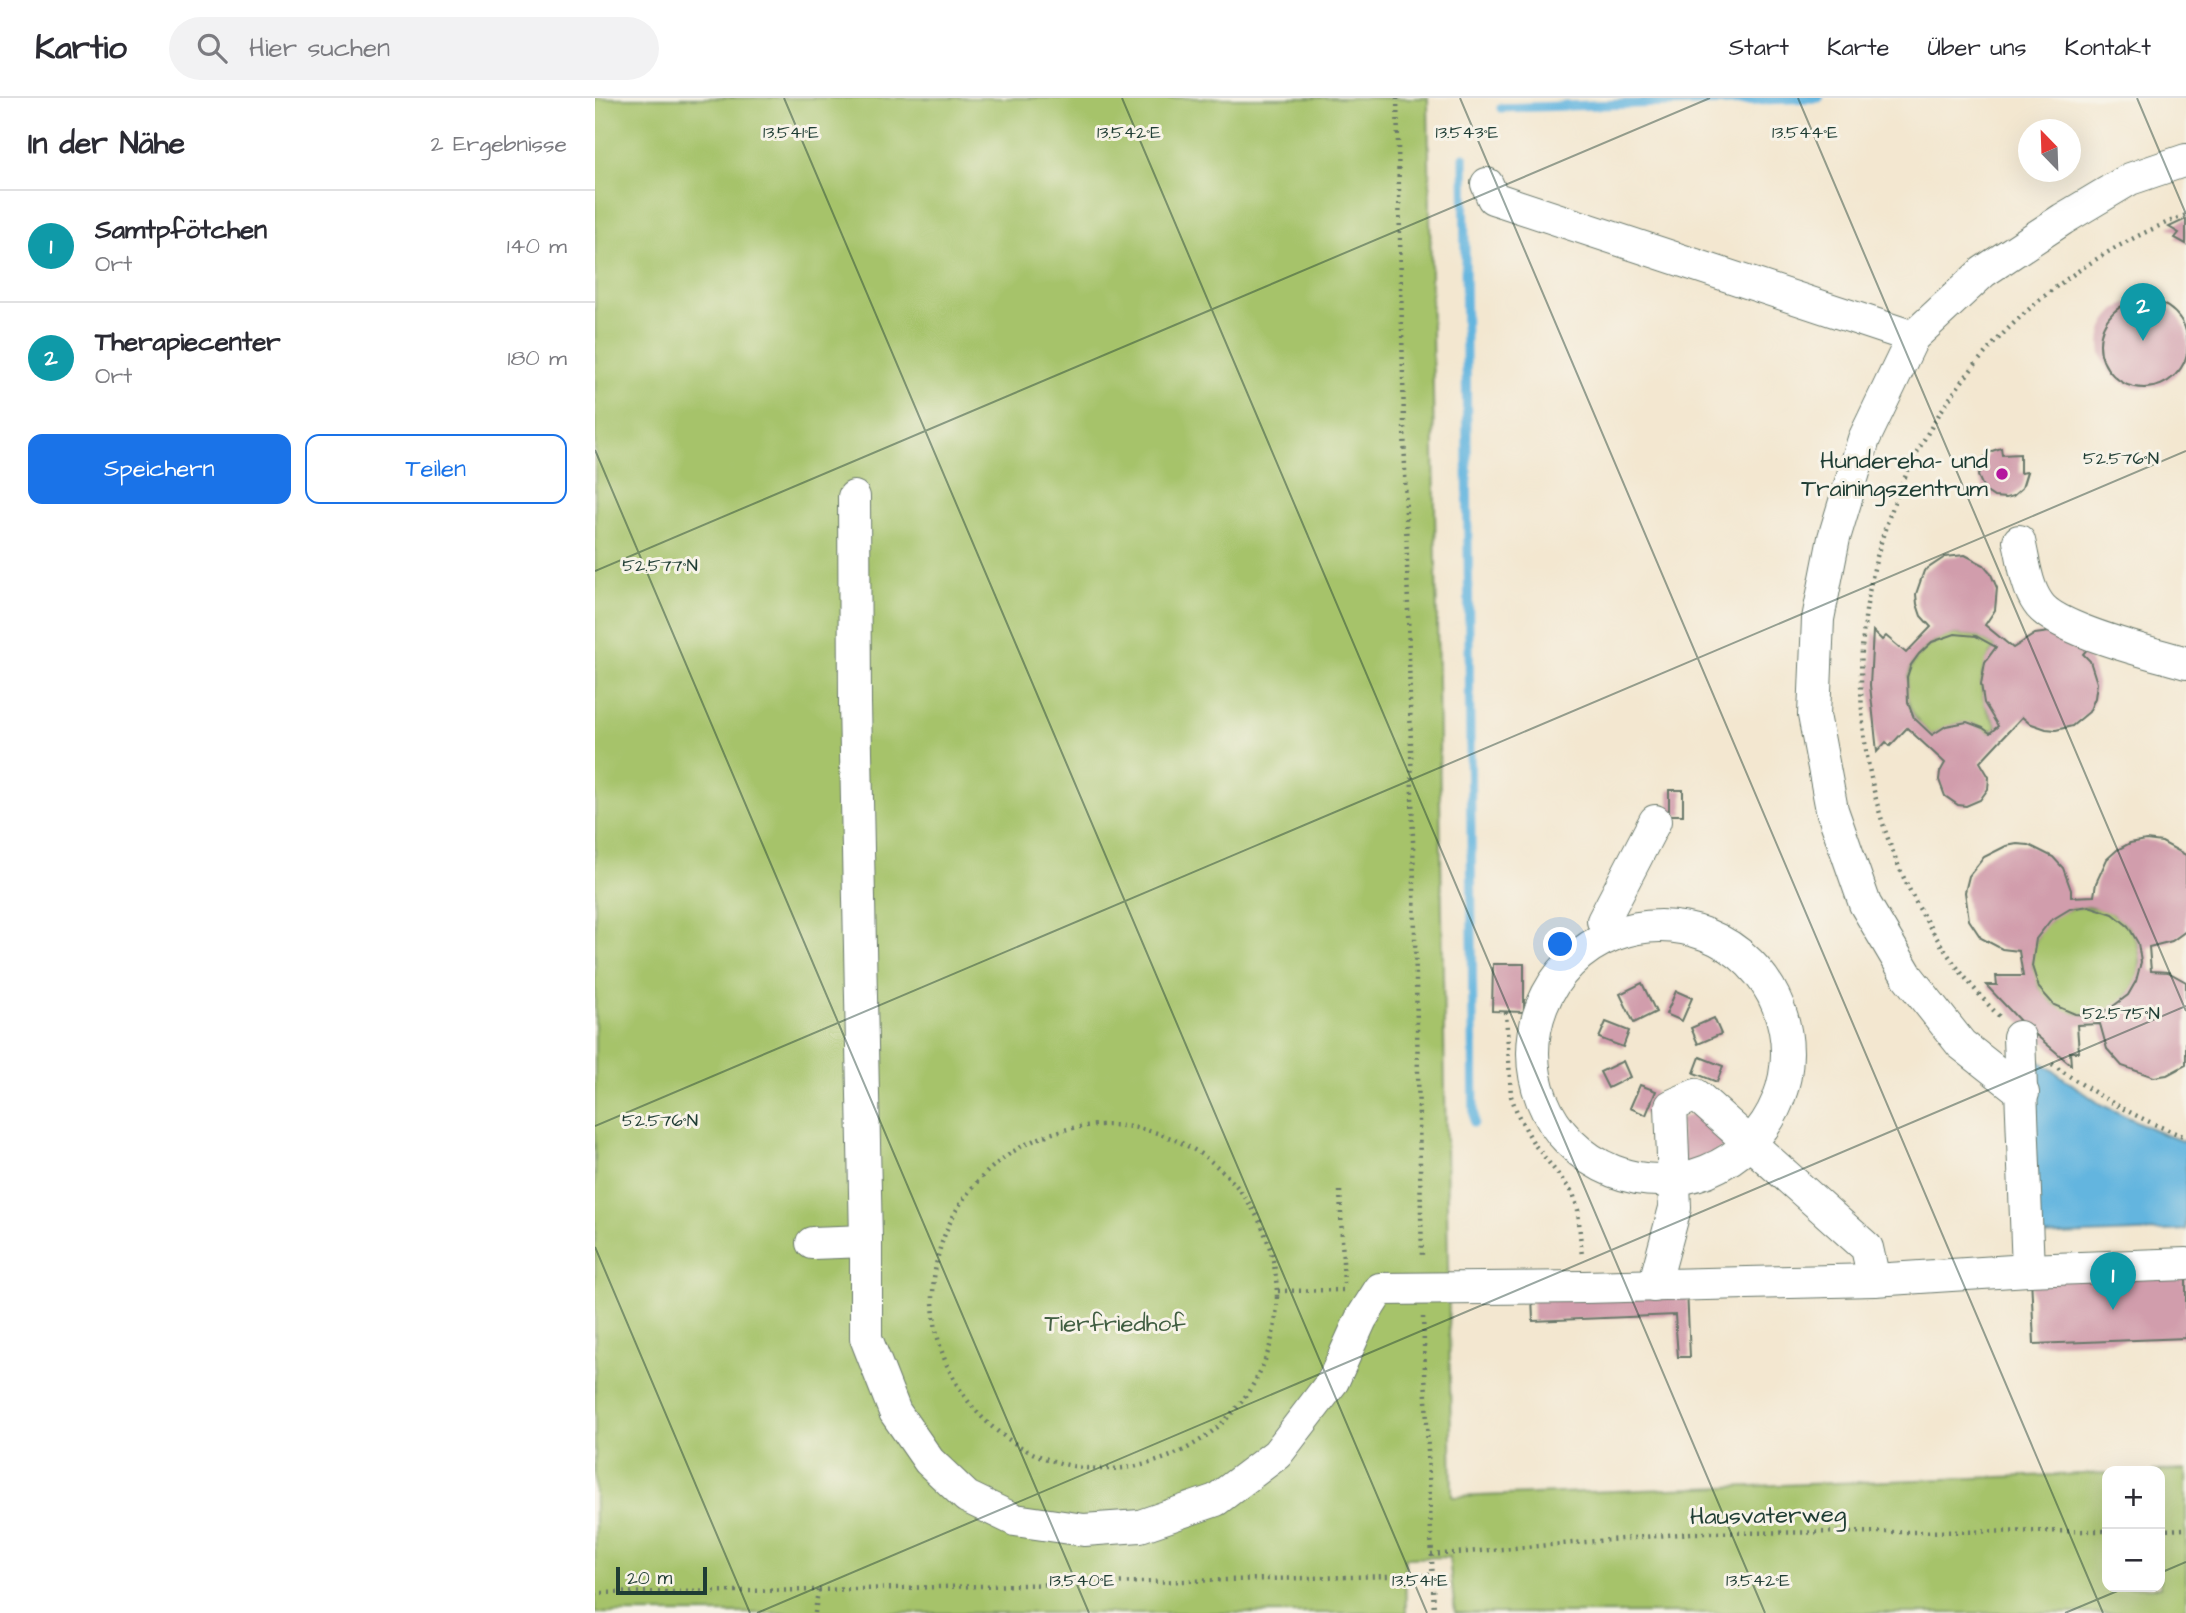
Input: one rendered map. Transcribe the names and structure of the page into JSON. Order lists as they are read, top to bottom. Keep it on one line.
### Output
{"streets":{"path":["Hausvaterweg"]},"parks":["Tierfriedhof"],"places":["Hundereha- und Trainingszentrum"],"scale_bar":"20 m","north":"top left","page":{"header":"Kartio","search":"Hier suchen","nav":["Start","Karte","Über uns","Kontakt"],"heading":["In der Nähe","2 Ergebnisse"],"list":[{"mark":"1","name":"Samtpfötchen","note":"Ort","value":"140 m"},{"mark":"2","name":"Therapiecenter","note":"Ort","value":"180 m"}],"pins":["2","1"],"buttons":["Speichern","Teilen"],"map_buttons":["+","−"],"scale":"20 m"},"coordinates":["13.541°E","13.542°E","13.543°E","13.544°E","52.576°N","52.577°N","52.575°N","13.540°E"]}
